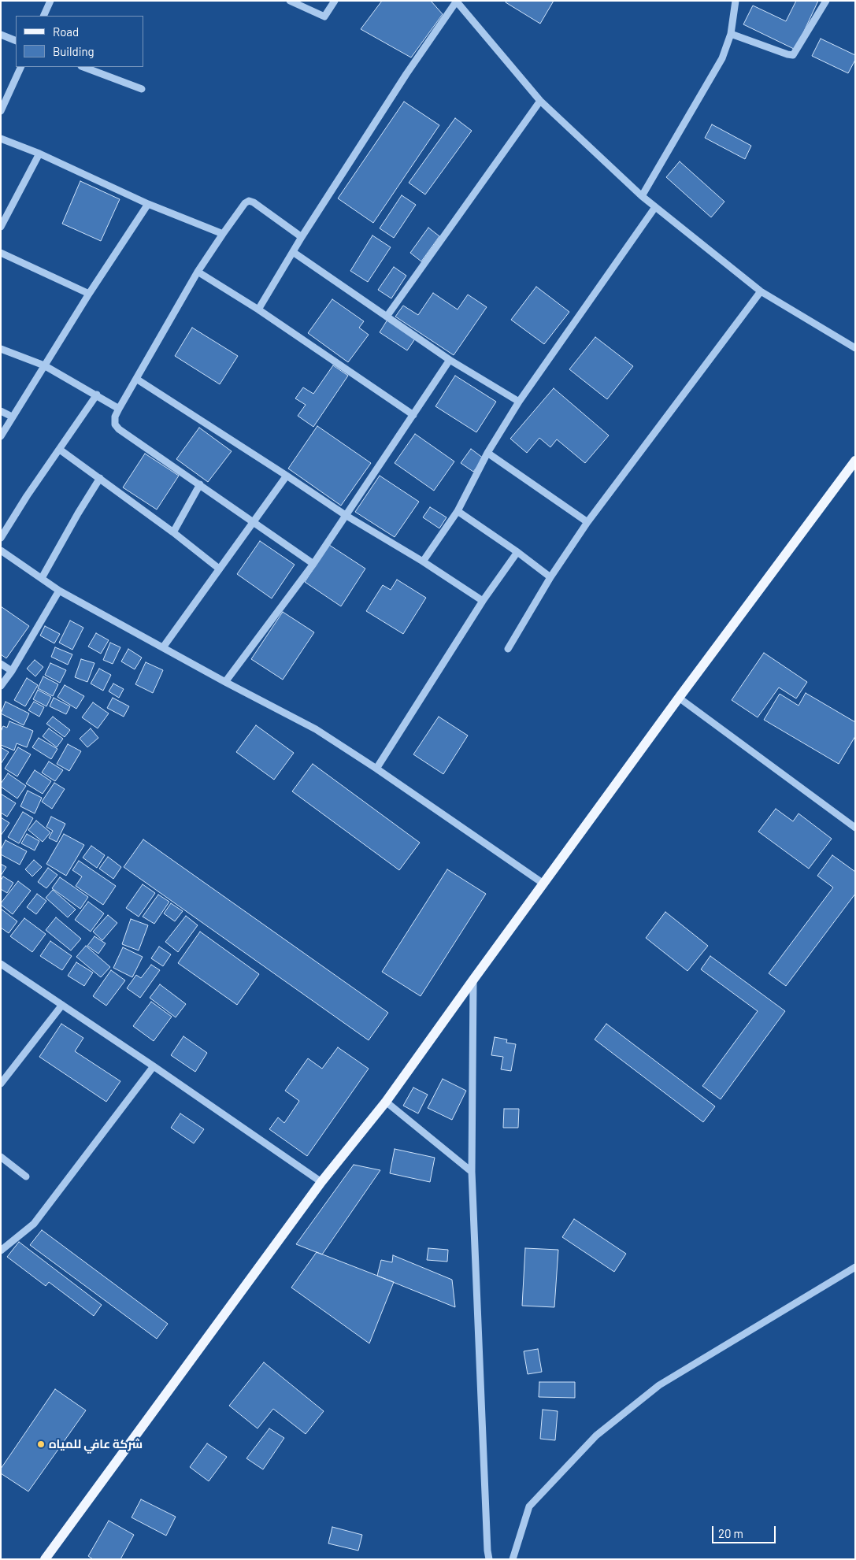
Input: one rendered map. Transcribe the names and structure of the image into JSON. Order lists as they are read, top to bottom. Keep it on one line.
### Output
{"places":["شركة عافي للمياه"],"legend":["Road","Building"],"scale_bar":"20 m"}
